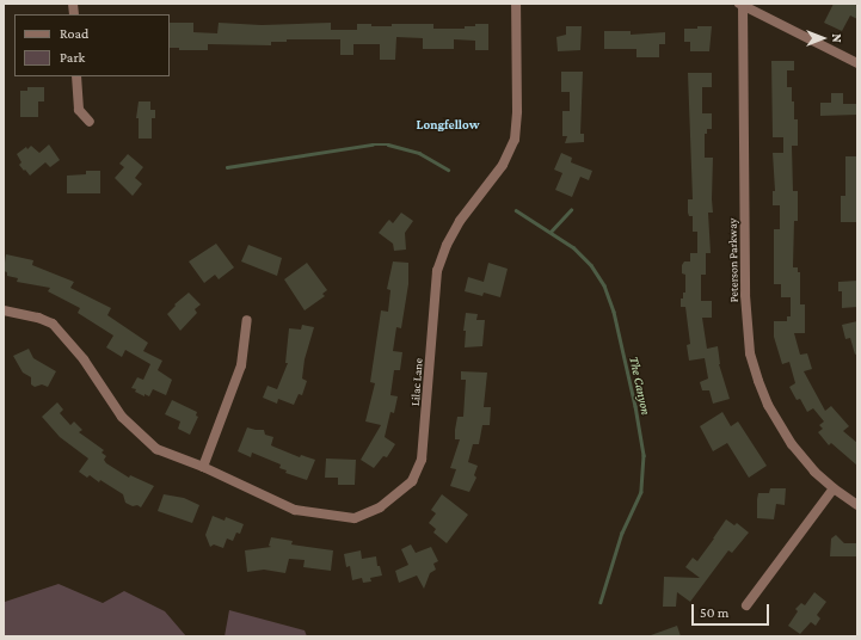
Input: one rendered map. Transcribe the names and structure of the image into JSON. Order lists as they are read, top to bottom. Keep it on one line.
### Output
{"streets":{"street":["Peterson Parkway","Lilac Lane"]},"districts":["Longfellow"],"water":["The Canyon"],"legend":["Road","Park"],"scale_bar":"50 m","north":"right"}
